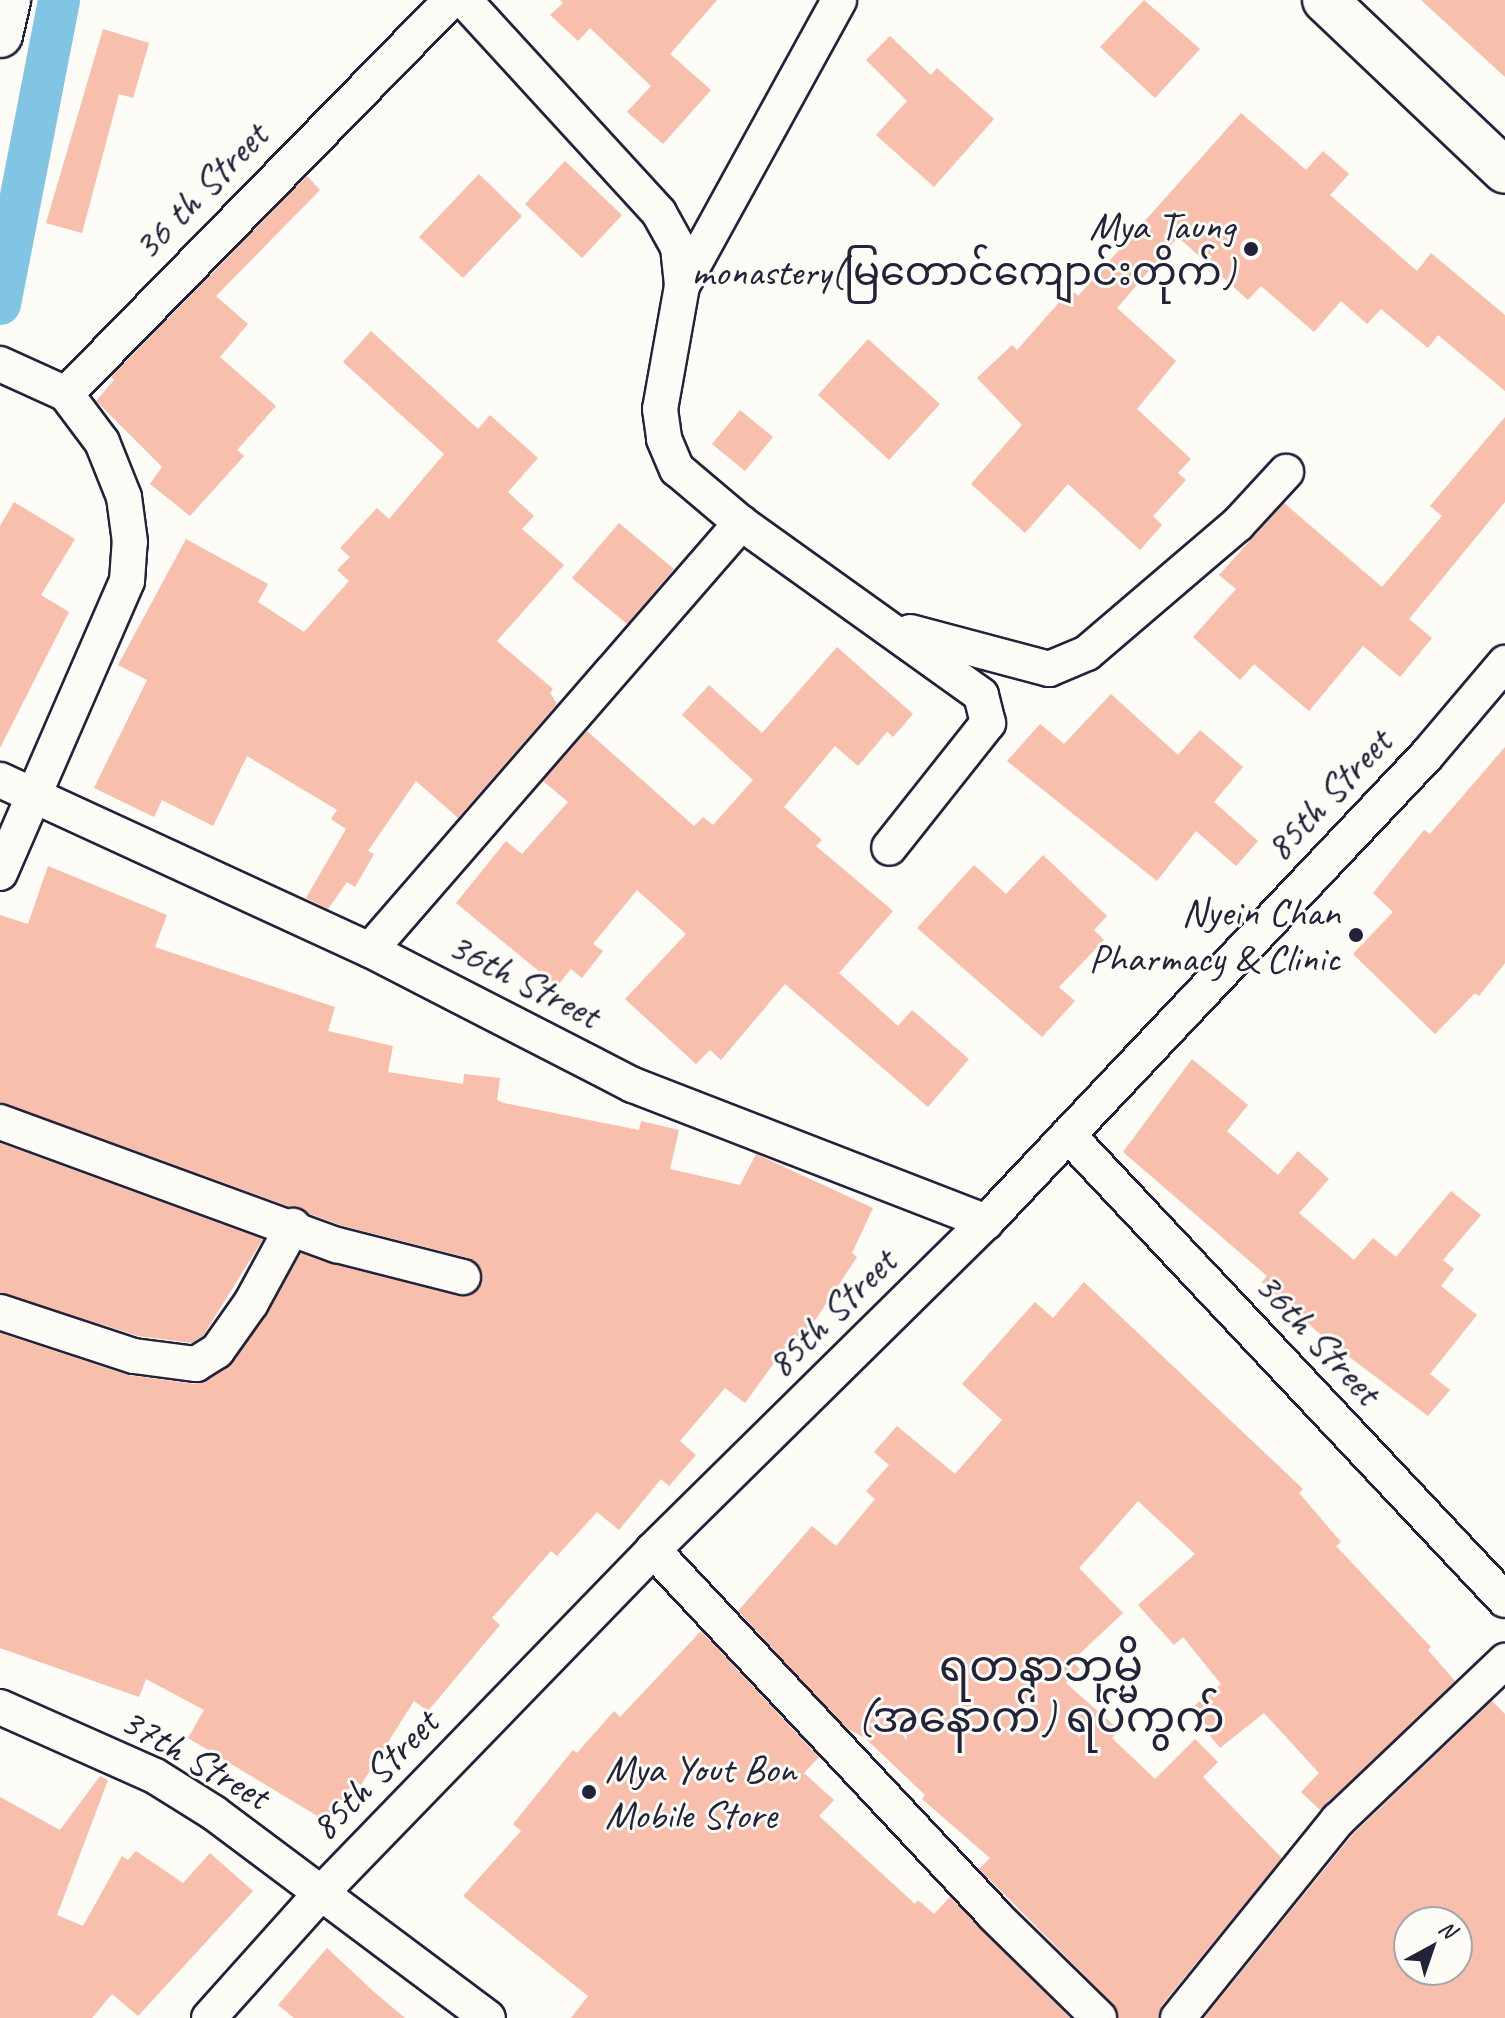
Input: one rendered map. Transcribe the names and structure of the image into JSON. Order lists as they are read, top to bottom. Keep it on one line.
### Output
{"streets":{"street":["36 th Street","85th Street","36th Street","37th Street"]},"crossings":[["85th Street","36th Street"],["85th Street","37th Street"]],"districts":["ရတနာဘုမ္မိ (အနောက်) ရပ်ကွက်"],"places":["Mya Taung monastery(မြတောင်ကျောင်းတိုက်)","Nyein Chan Pharmacy & Clinic","Mya Yout Bon Mobile Store"],"north":"top right"}
